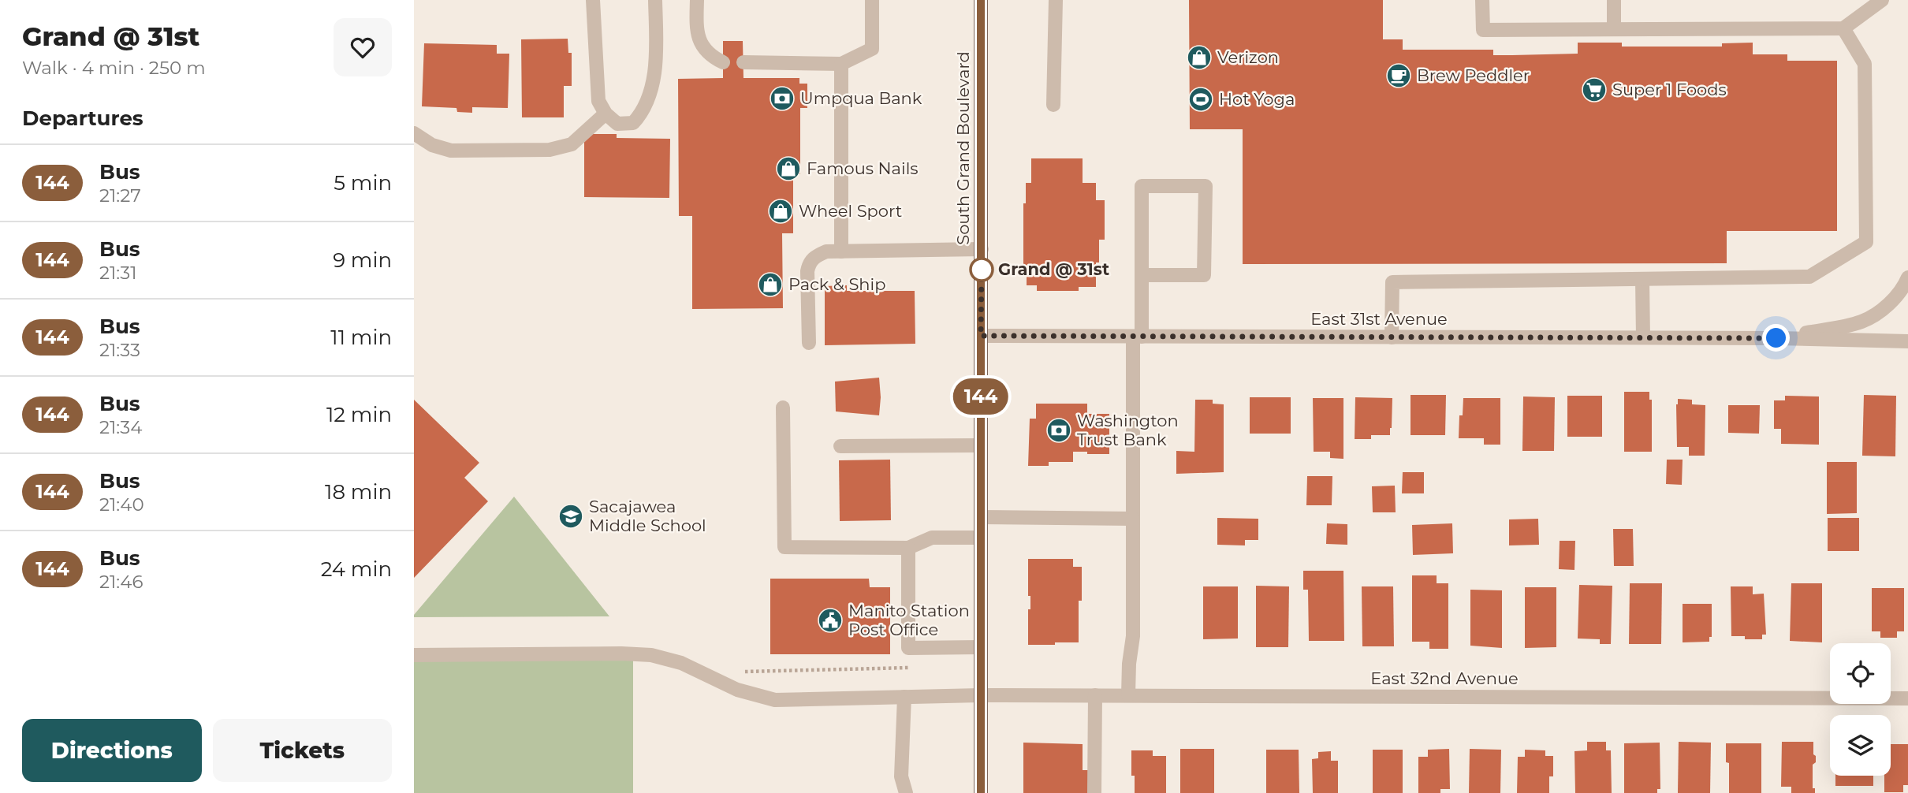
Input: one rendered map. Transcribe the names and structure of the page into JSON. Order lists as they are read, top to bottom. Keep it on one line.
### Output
{"streets":{"main road":["South Grand Boulevard"],"street":["East 31st Avenue","East 32nd Avenue"]},"crossings":[["South Grand Boulevard","East 31st Avenue"],["South Grand Boulevard","East 32nd Avenue"]],"places":{"shop":["Verizon","Famous Nails","Wheel Sport","Pack & Ship"],"cafe":["Brew Peddler"],"supermarket":["Super 1 Foods"],"bank":["Umpqua Bank","Washington Trust Bank"],"sports":["Hot Yoga"],"other":["Grand @ 31st"],"school or university":["Sacajawea Middle School"],"public building":["Manito Station Post Office"]},"lines":["bus line 144"],"page":{"heading":[["Grand @ 31st","Walk · 4 min · 250 m"],"Departures"],"on_map":"144","list":[{"mark":"144","name":"Bus","note":"21:27","value":"5 min"},{"mark":"144","name":"Bus","note":"21:31","value":"9 min"},{"mark":"144","name":"Bus","note":"21:33","value":"11 min"},{"mark":"144","name":"Bus","note":"21:34","value":"12 min"},{"mark":"144","name":"Bus","note":"21:40","value":"18 min"},{"mark":"144","name":"Bus","note":"21:46","value":"24 min"}],"buttons":["Directions","Tickets"]}}
